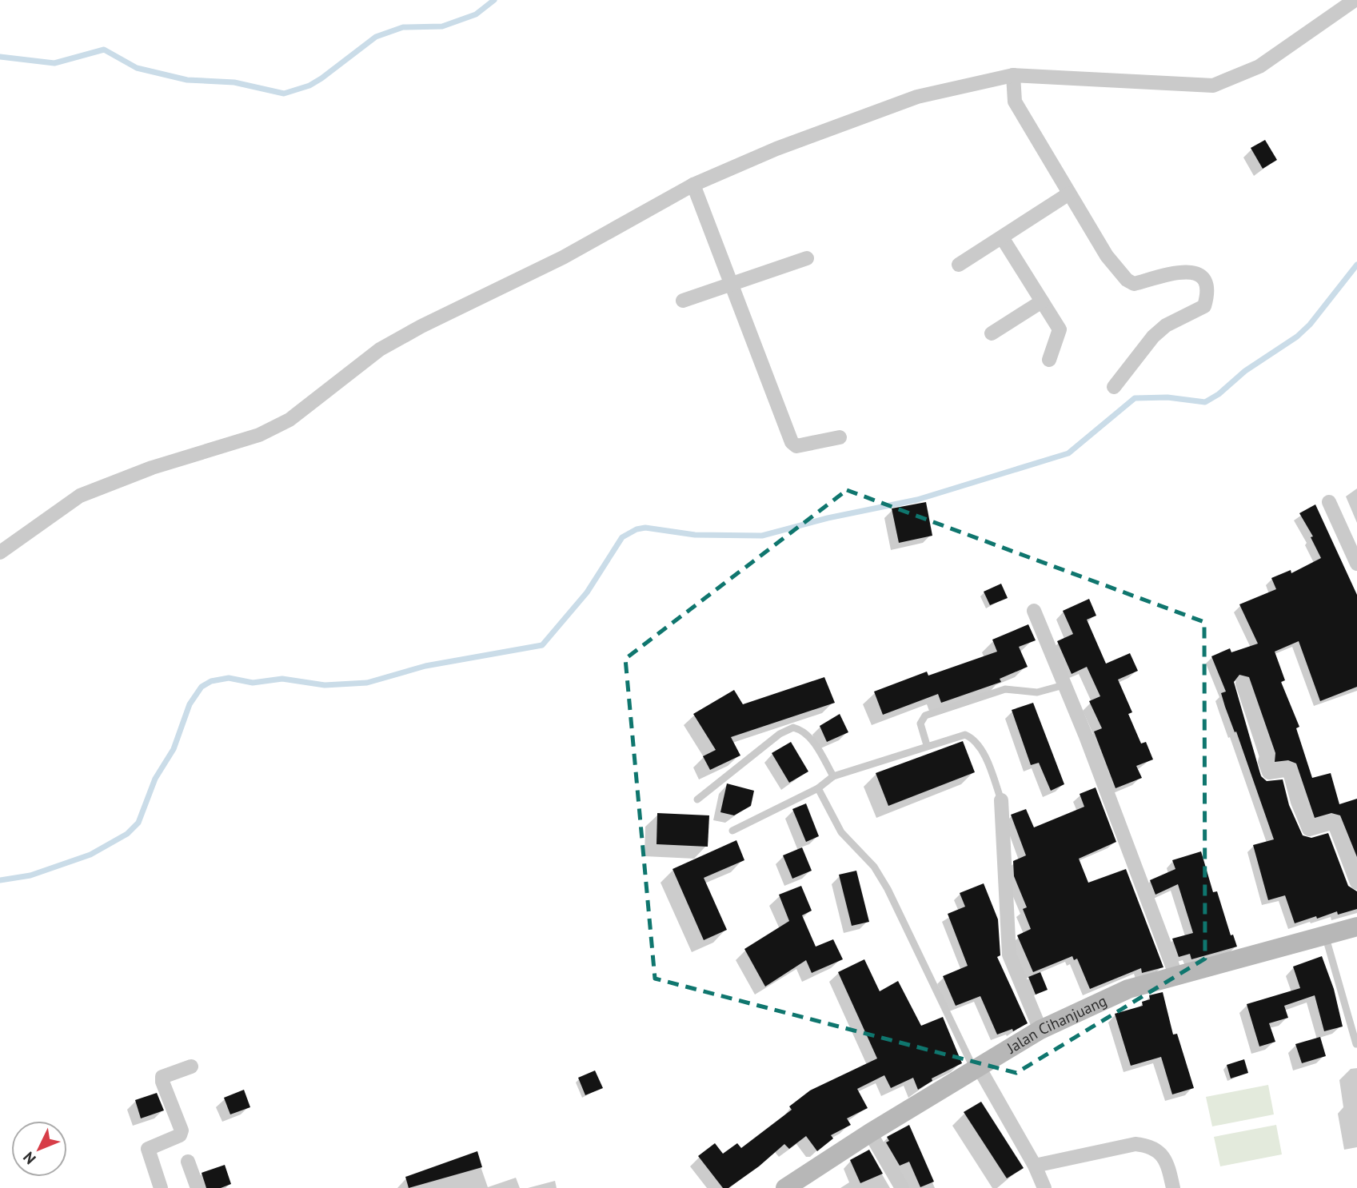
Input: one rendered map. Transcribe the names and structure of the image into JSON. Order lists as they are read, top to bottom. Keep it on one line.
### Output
{"streets":{"main road":["Jalan Cihanjuang"]},"north":"bottom left"}
